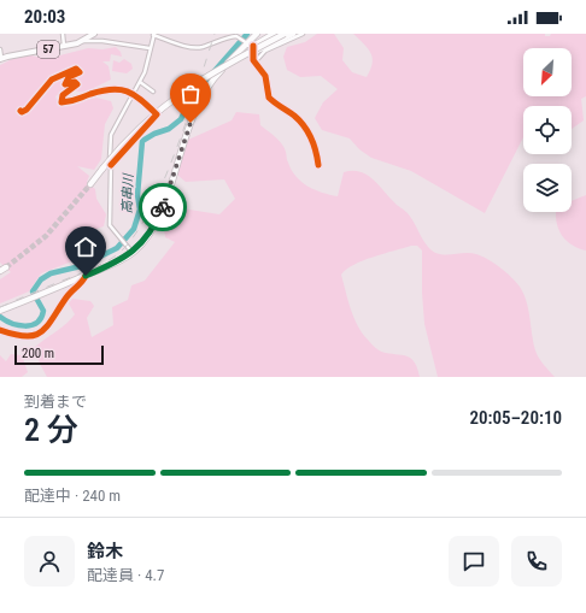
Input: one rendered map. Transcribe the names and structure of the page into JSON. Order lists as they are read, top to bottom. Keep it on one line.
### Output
{"streets":{"main road":["57"]},"water":["高串川"],"scale_bar":"200 m","north":"bottom left","page":{"status":"20:03","scale":"200 m","heading":["2 分","到着まで","20:05–20:10"],"panel":["鈴木","配達員 · 4.7"],"bar":"配達中 · 240 m"}}
